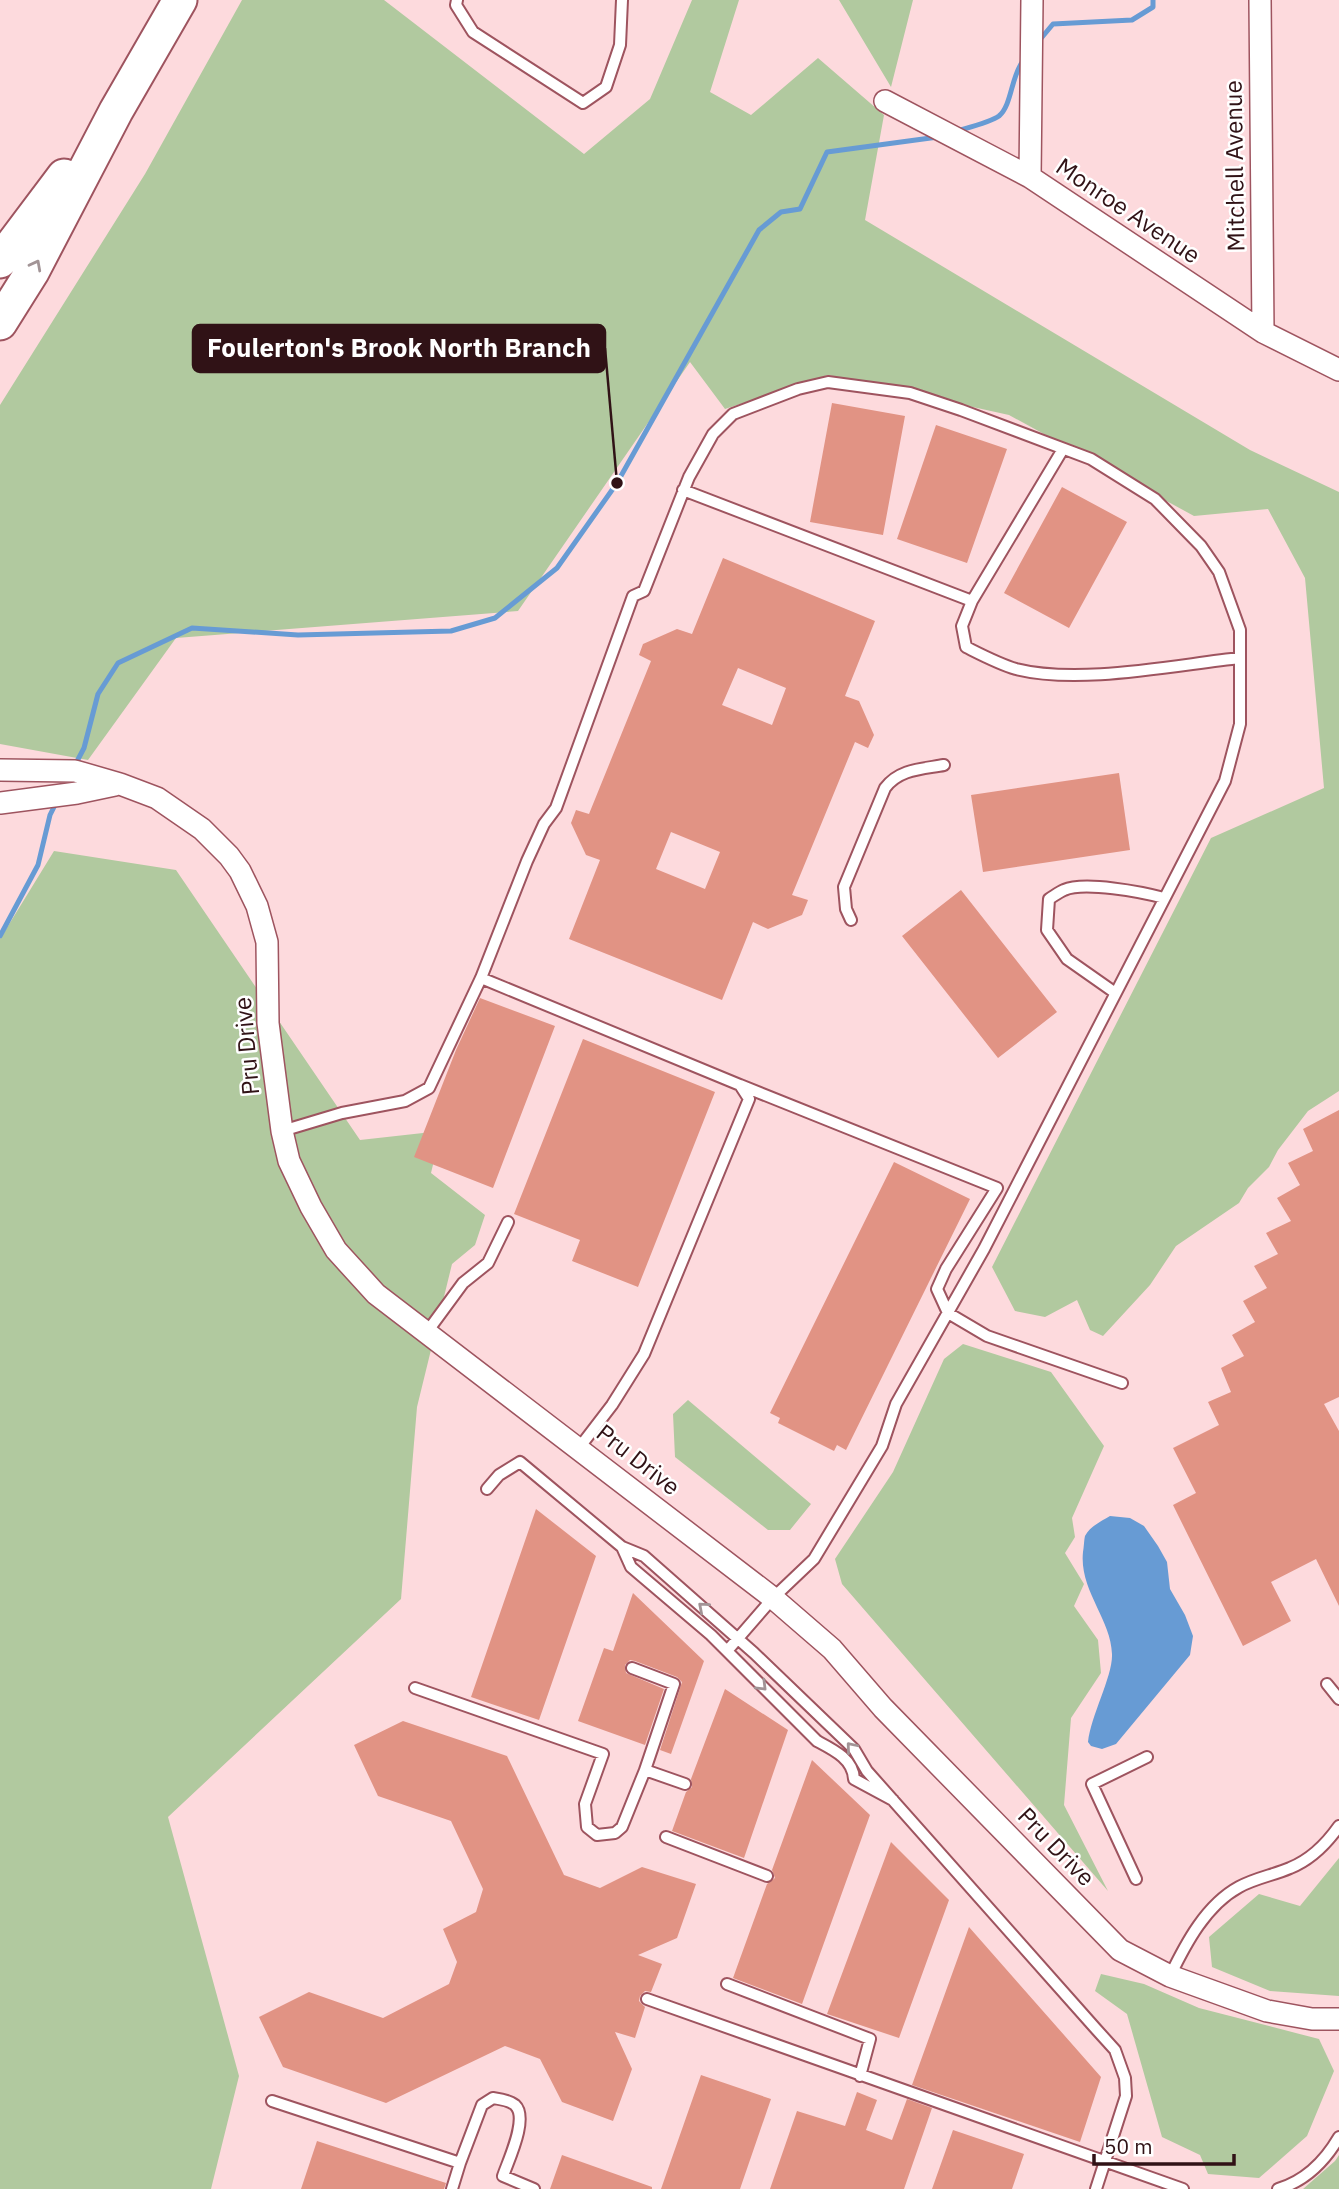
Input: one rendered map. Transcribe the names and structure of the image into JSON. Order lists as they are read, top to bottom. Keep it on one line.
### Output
{"streets":{"street":["Mitchell Avenue","Monroe Avenue","Pru Drive"]},"crossings":[["Mitchell Avenue","Monroe Avenue"]],"places":["Foulerton's Brook North Branch"],"scale_bar":"50 m"}
